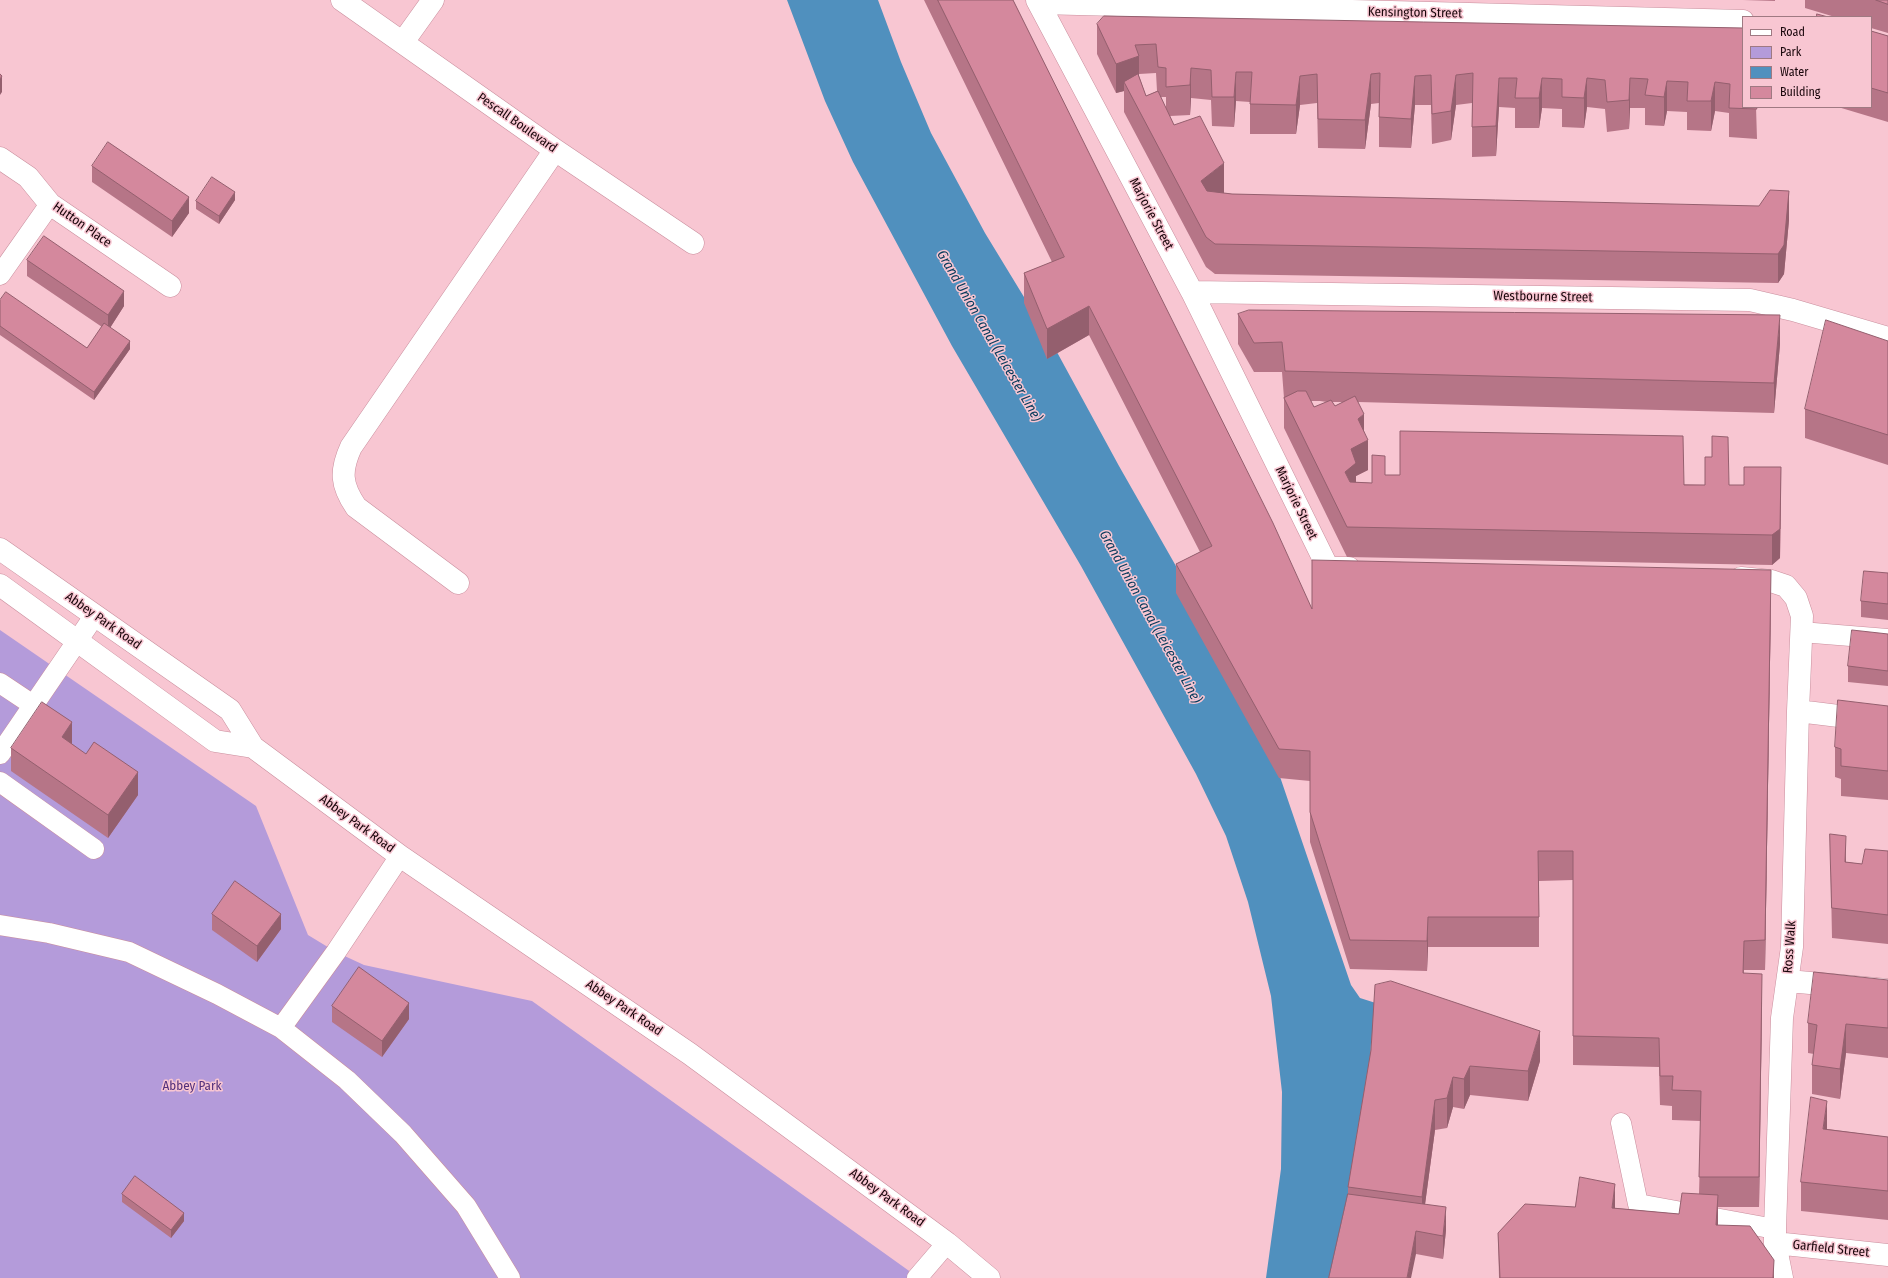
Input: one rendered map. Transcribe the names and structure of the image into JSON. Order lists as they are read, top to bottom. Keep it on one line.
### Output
{"streets":{"street":["Kensington Street","Pescall Boulevard","Marjorie Street","Hutton Place","Westbourne Street","Abbey Park Road","Ross Walk","Garfield Street"]},"crossings":[["Kensington Street","Marjorie Street"],["Marjorie Street","Westbourne Street"],["Ross Walk","Garfield Street"]],"water":["Grand Union Canal (Leicester Line)"],"parks":["Abbey Park"],"legend":["Road","Park","Water","Building"]}
